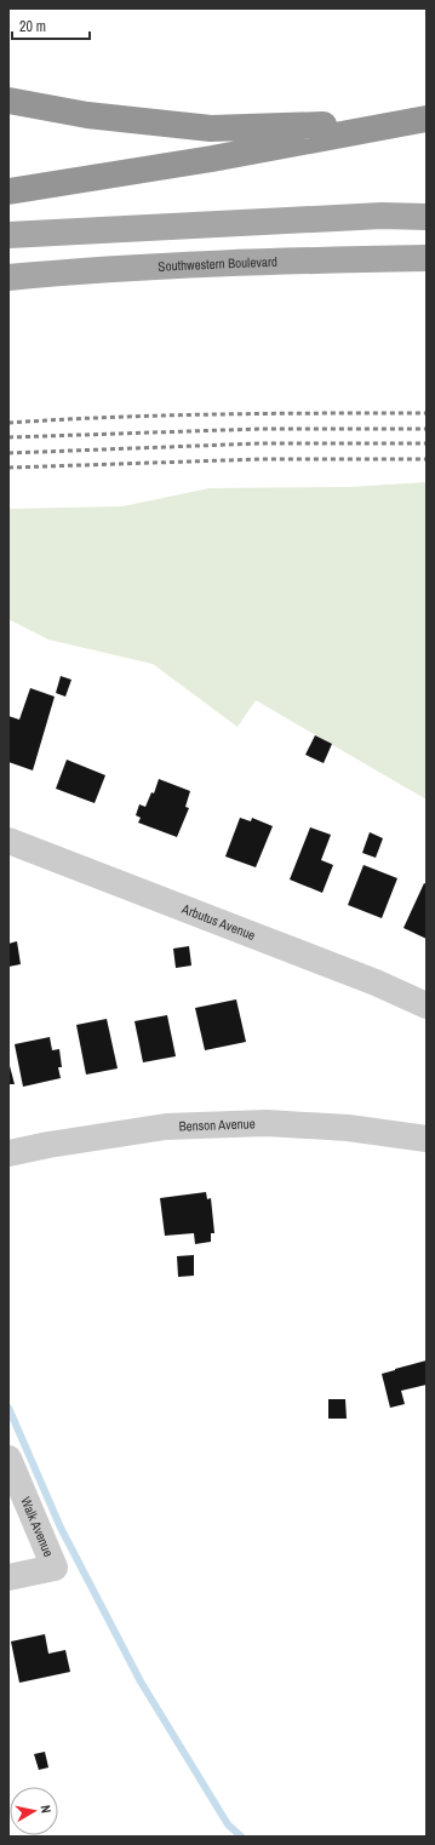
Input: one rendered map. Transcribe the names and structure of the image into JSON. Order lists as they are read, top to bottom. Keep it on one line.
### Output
{"streets":{"main road":["Southwestern Boulevard"],"street":["Arbutus Avenue","Benson Avenue","Walk Avenue"]},"scale_bar":"20 m","north":"right"}
